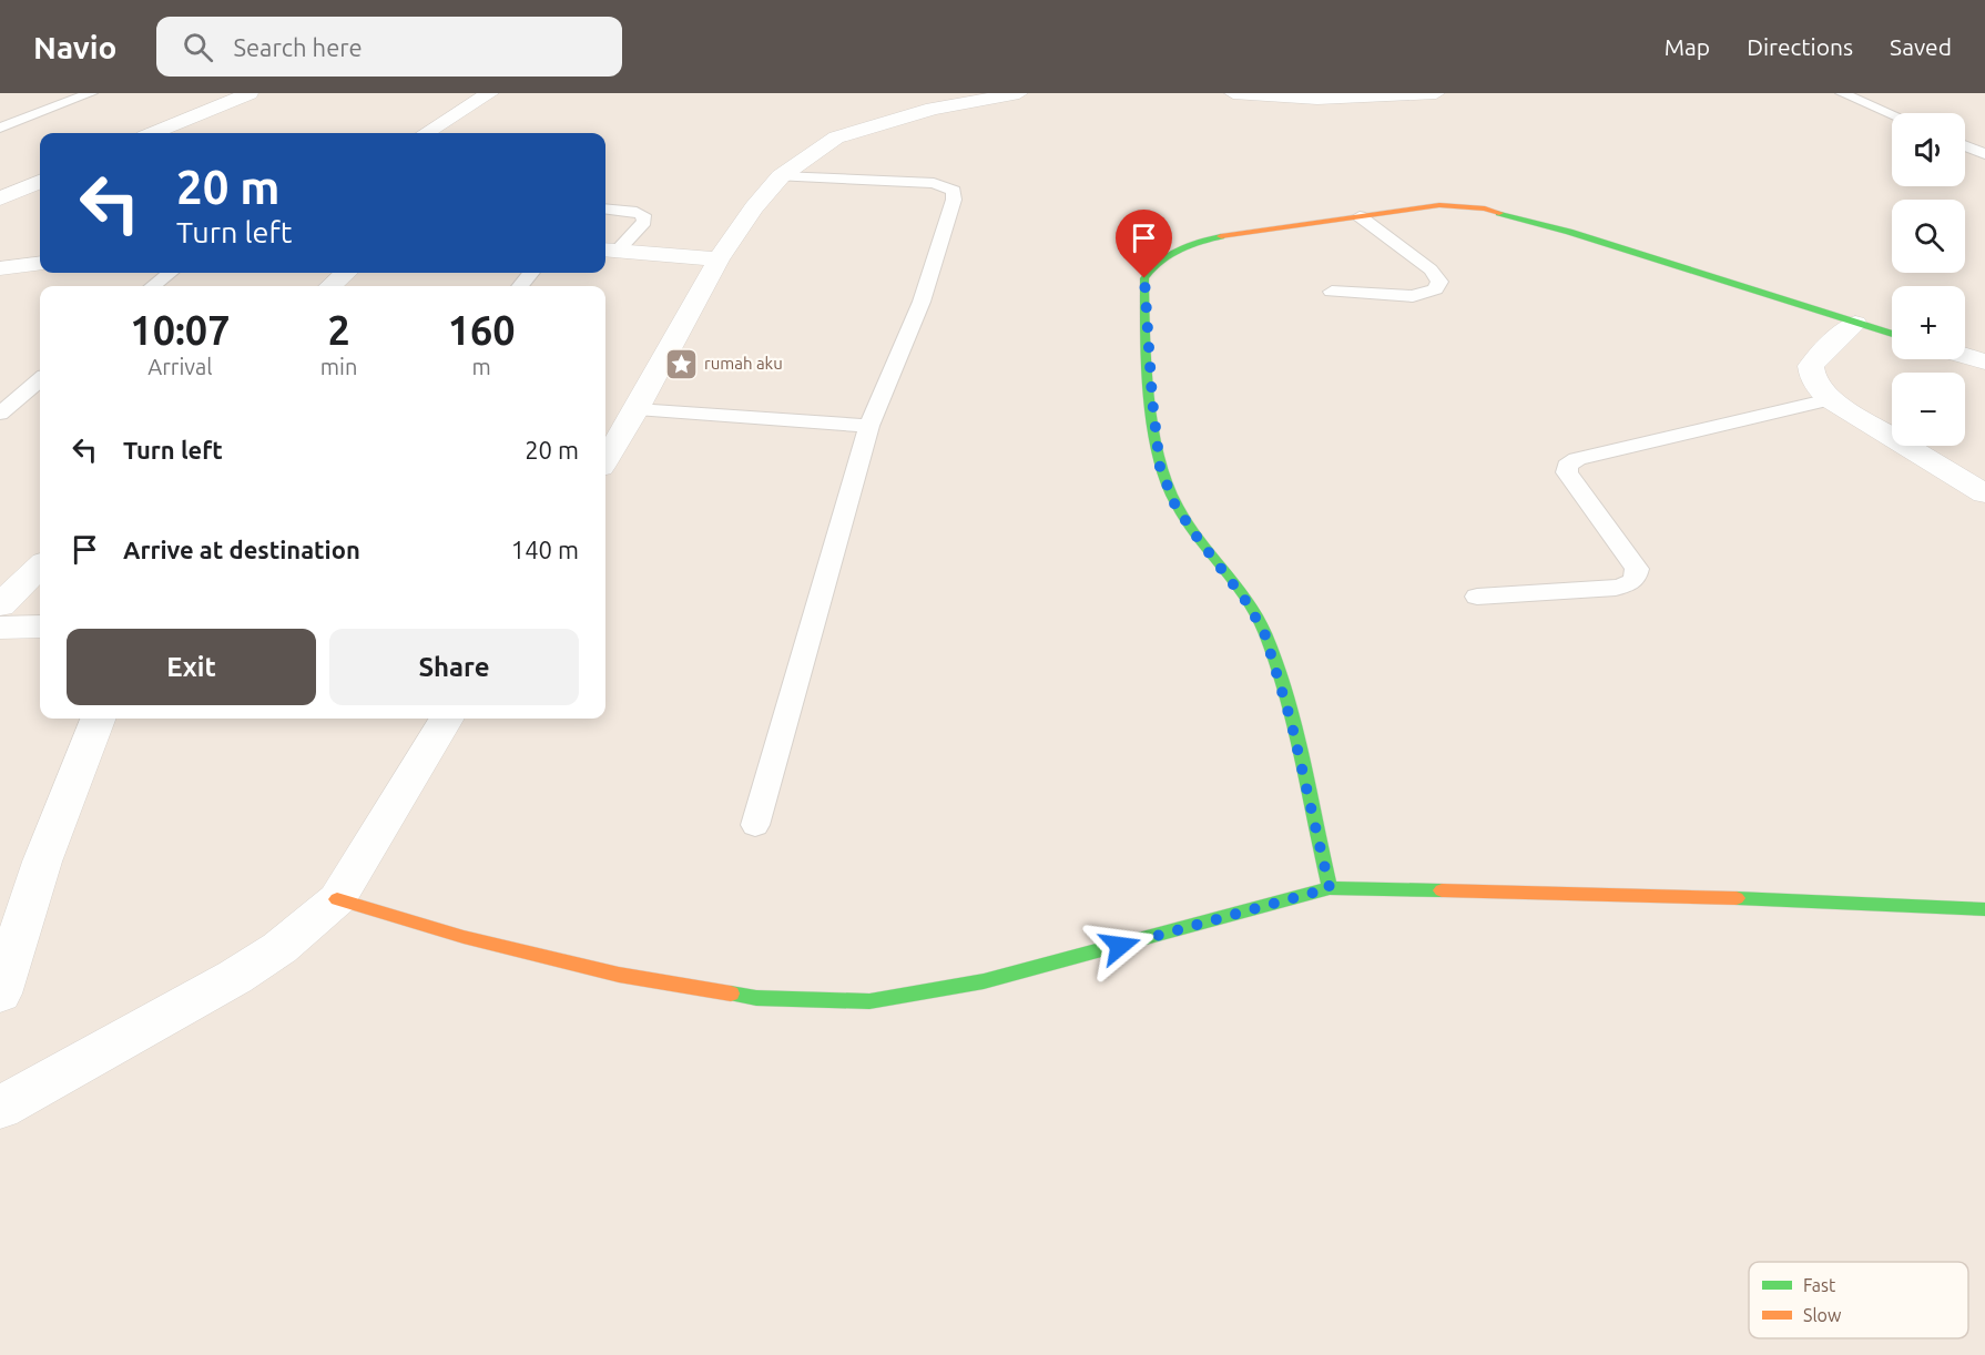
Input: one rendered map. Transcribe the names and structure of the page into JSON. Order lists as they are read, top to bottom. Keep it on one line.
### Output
{"places":{"place":["rumah aku"]},"legend":["Fast","Slow"],"page":{"header":"Navio","search":"Search here","nav":["Map","Directions","Saved"],"map_buttons":["+","−"],"turn":["20 m","Turn left"],"eta":["10:07","Arrival","2","min","160","m"],"list":[{"name":"Turn left","value":"20 m"},{"name":"Arrive at destination","value":"140 m"}],"buttons":["Exit","Share"]}}
